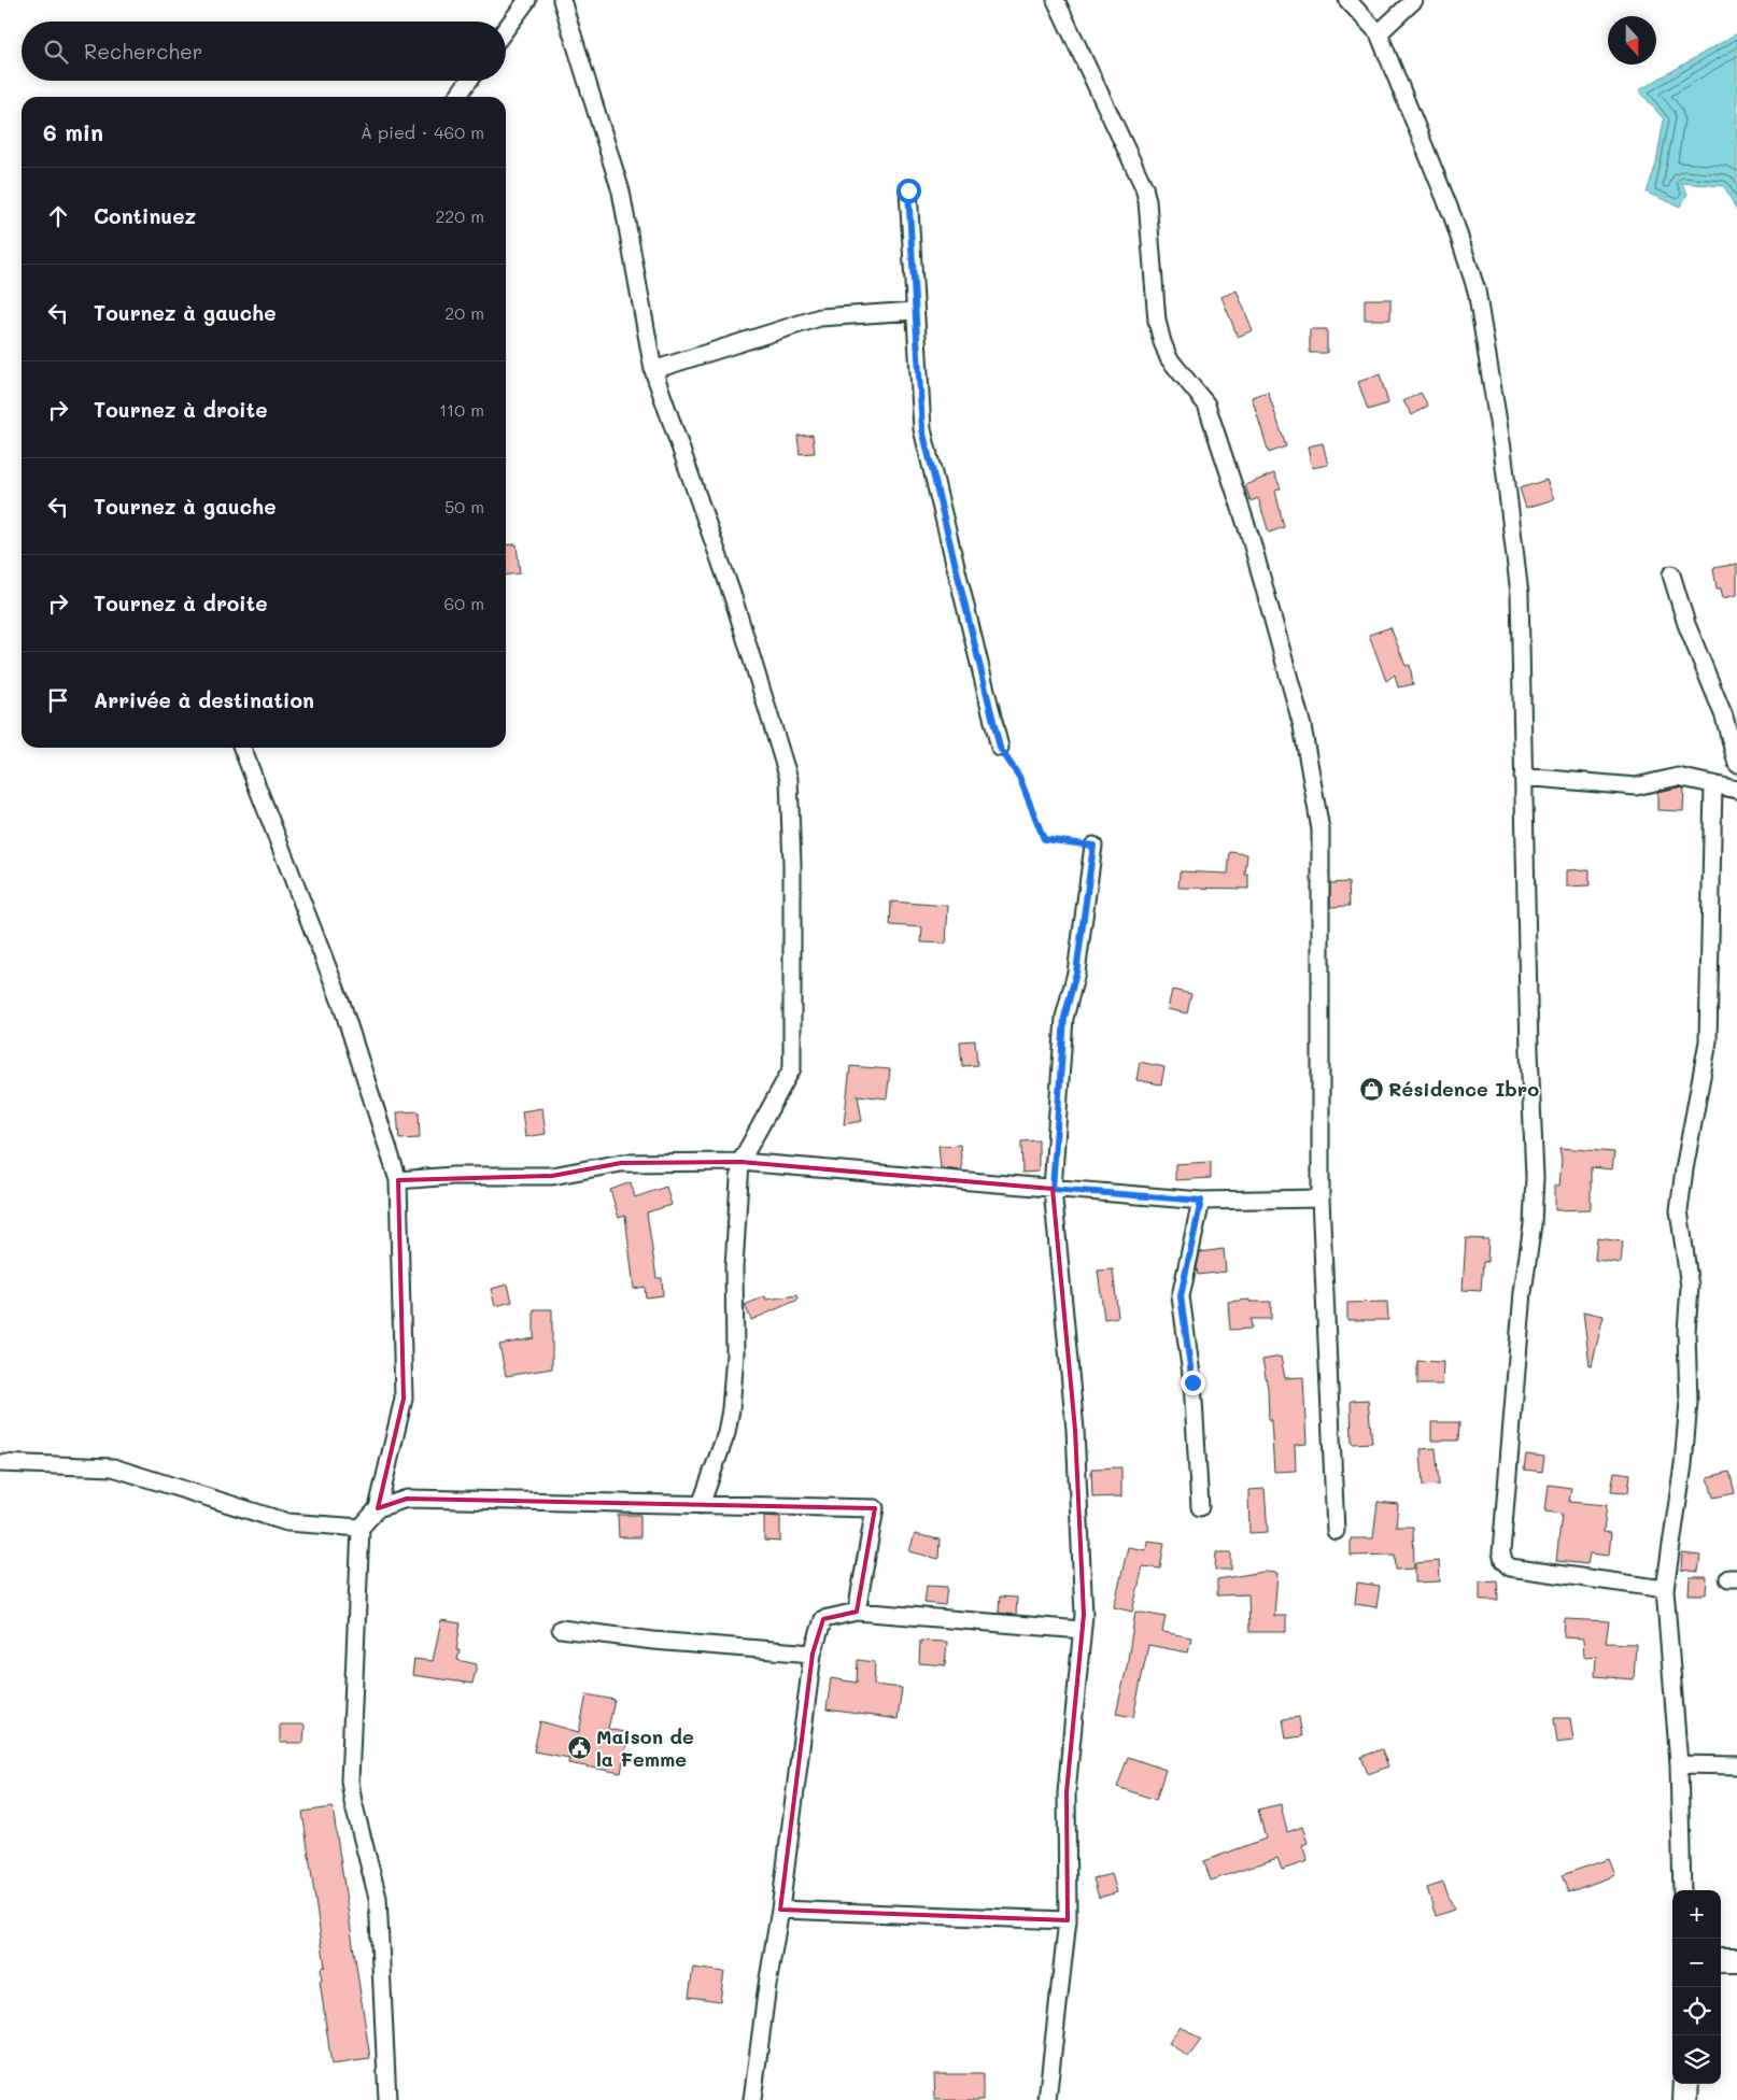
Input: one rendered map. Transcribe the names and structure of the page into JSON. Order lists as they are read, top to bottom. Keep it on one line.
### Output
{"places":{"shop":["Résidence Ibro"],"public building":["Maison de la Femme"]},"north":"bottom","page":{"search":"Rechercher","heading":["6 min","À pied · 460 m"],"list":[["Continuez","220 m"],["Tournez à gauche","20 m"],["Tournez à droite","110 m"],["Tournez à gauche","50 m"],["Tournez à droite","60 m"],"Arrivée à destination"],"map_buttons":["+","−"]}}
